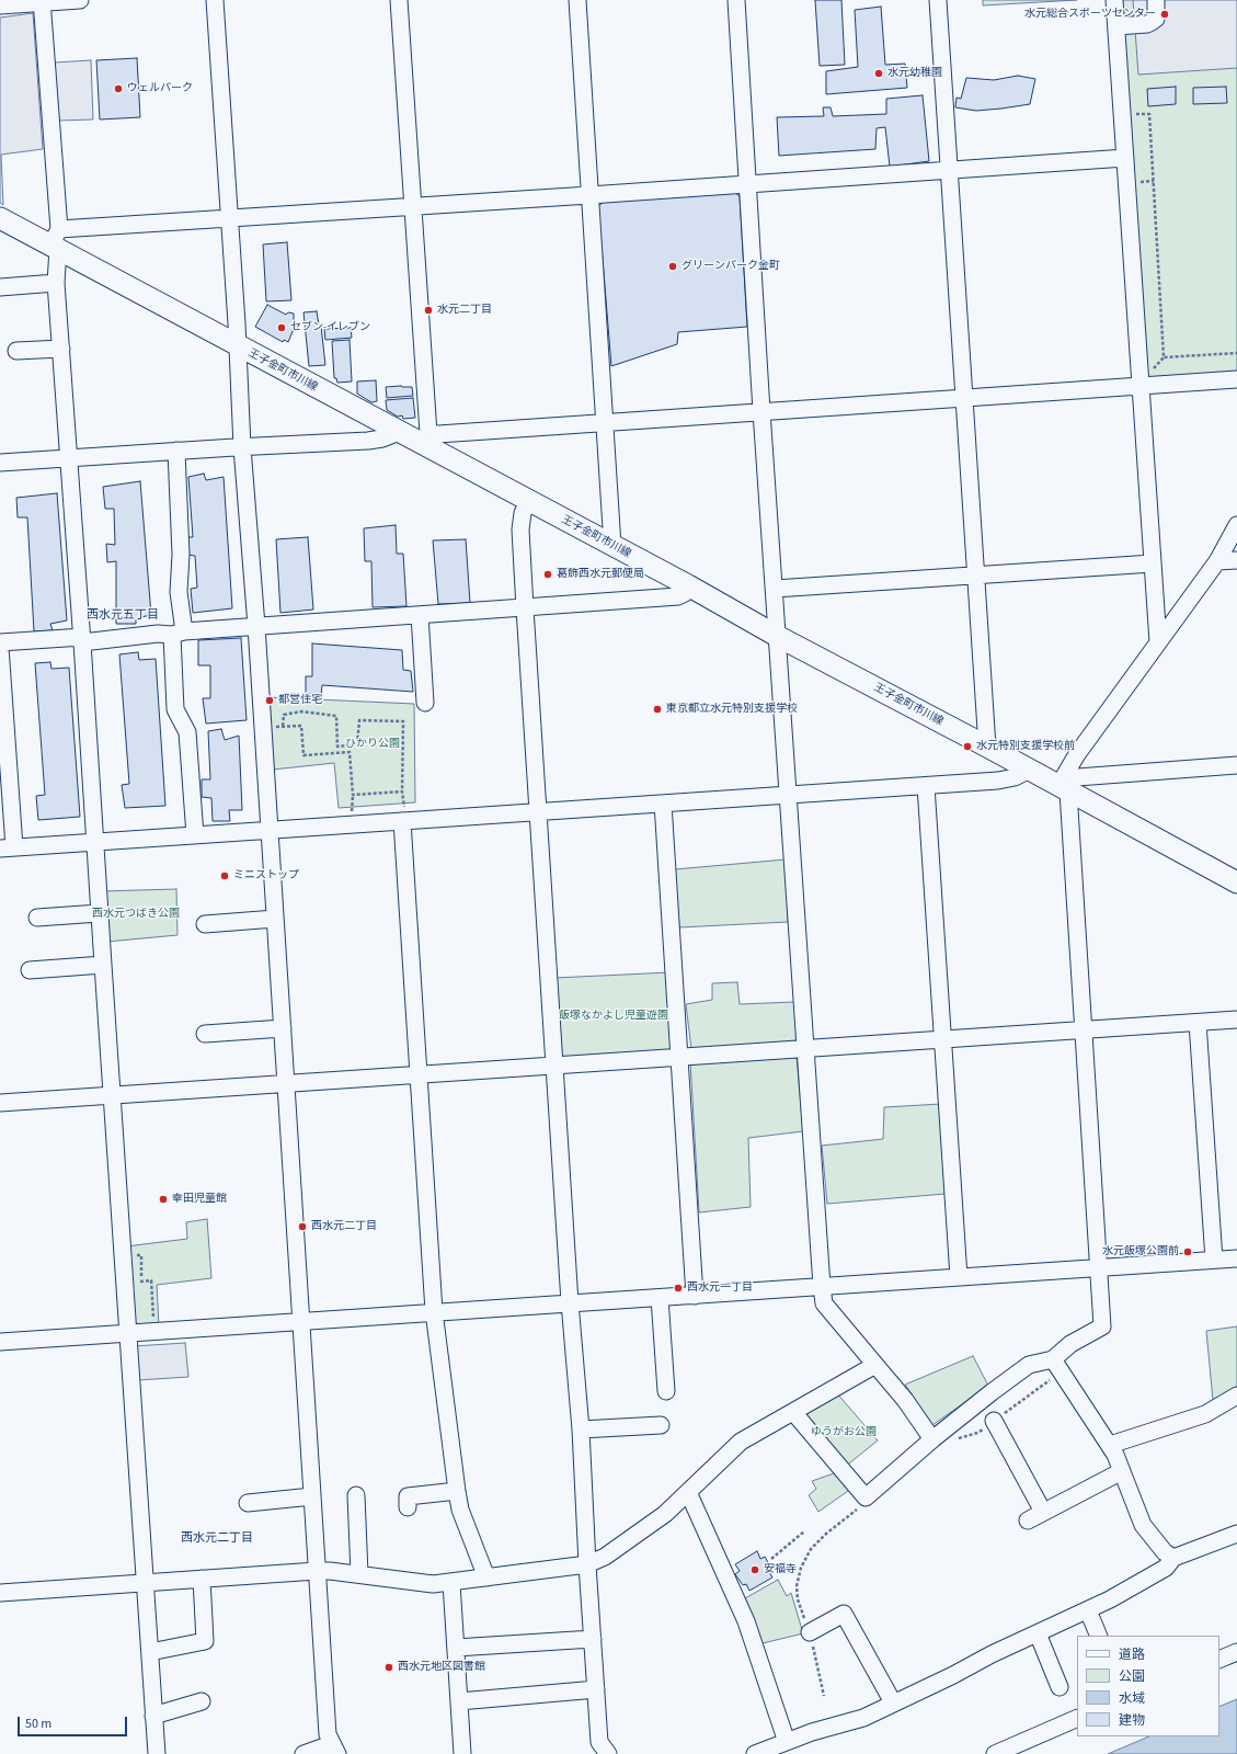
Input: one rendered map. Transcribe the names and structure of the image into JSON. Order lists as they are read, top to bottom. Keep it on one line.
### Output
{"streets":{"main road":["王子金町市川線"]},"districts":["西水元五丁目","西水元二丁目"],"parks":["ひかり公園","西水元つばき公園","飯塚なかよし児童遊園","ゆうがお公園"],"places":["水元総合スポーツセンター","水元幼稚園","ウェルパーク","グリーンパーク金町","水元二丁目","セブン-イレブン","葛飾西水元郵便局","都営住宅","東京都立水元特別支援学校","水元特別支援学校前","ミニストップ","幸田児童館","西水元二丁目","水元飯塚公園前","西水元一丁目","安福寺","西水元地区図書館"],"legend":["道路","公園","水域","建物"],"scale_bar":"50 m"}
